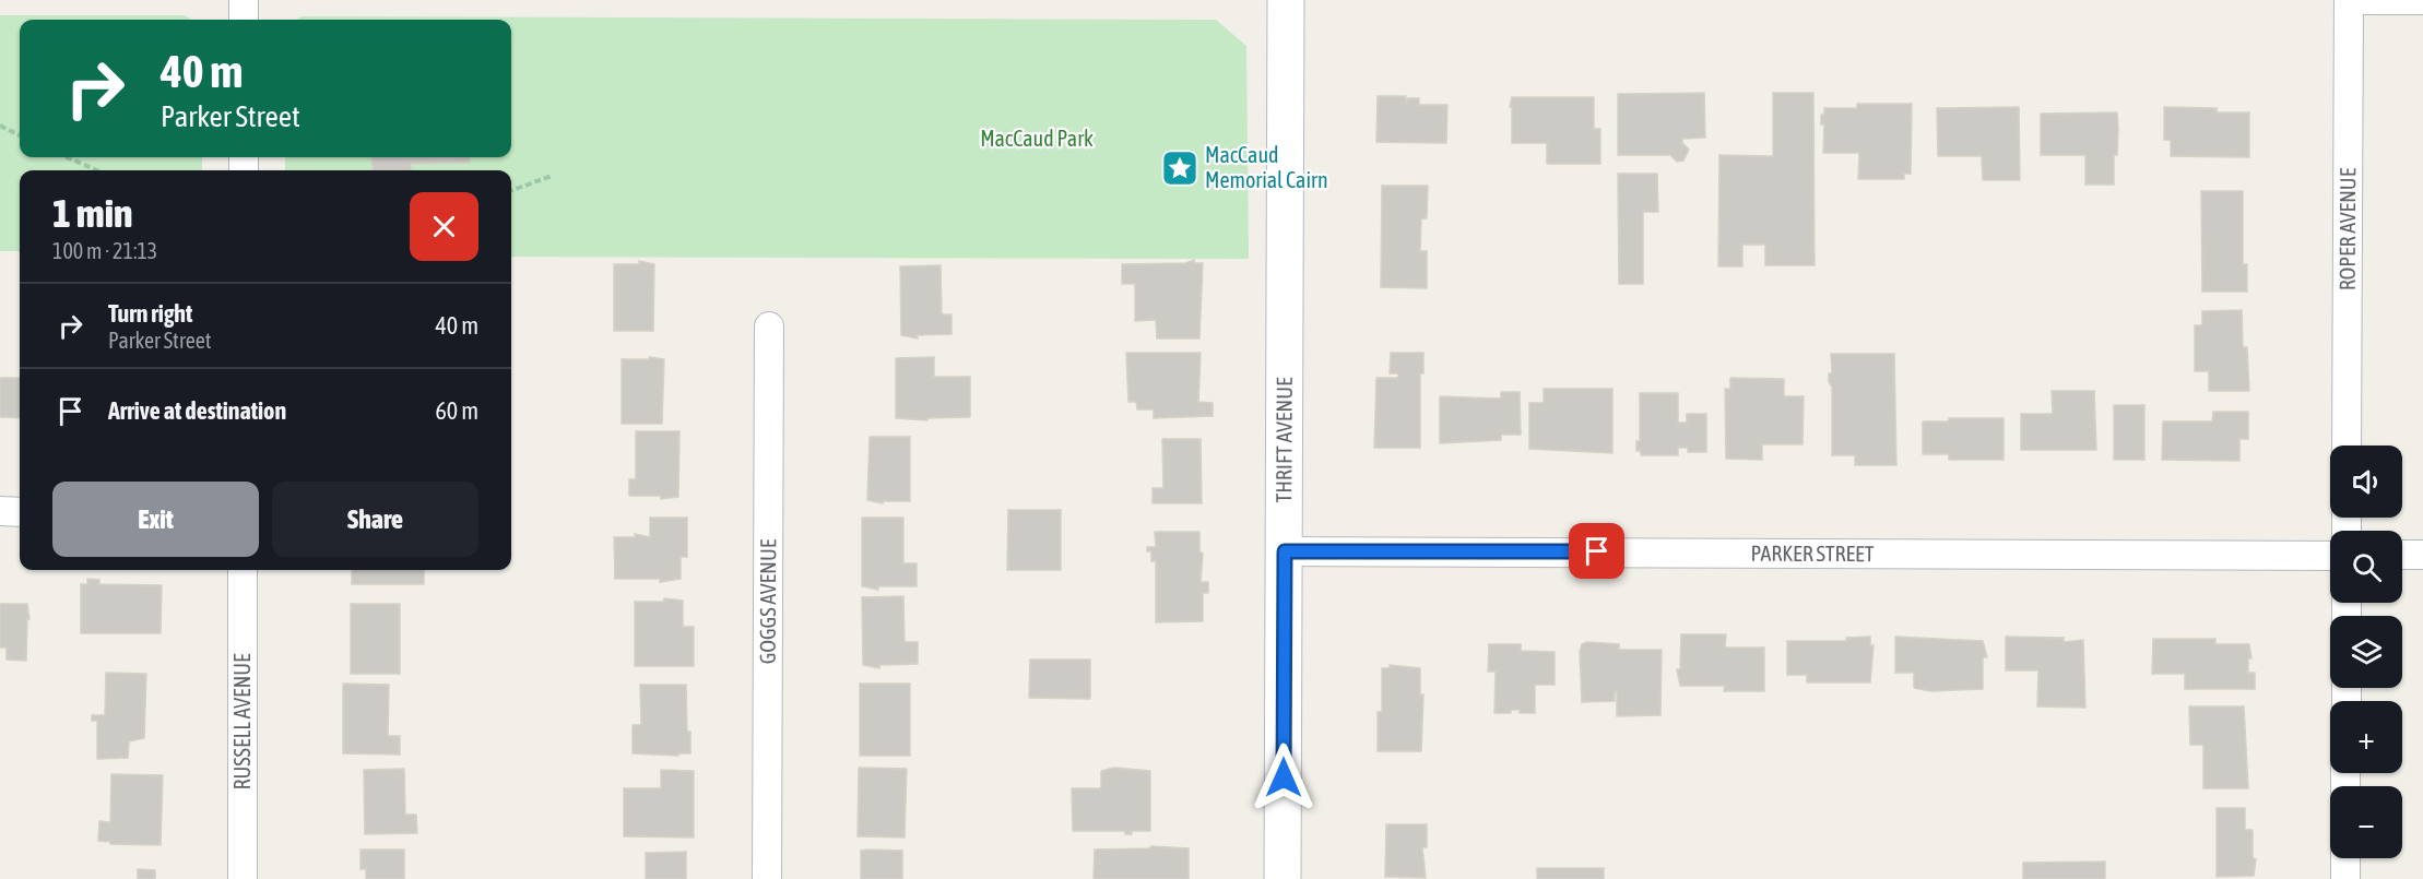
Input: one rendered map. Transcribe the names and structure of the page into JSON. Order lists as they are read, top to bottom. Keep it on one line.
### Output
{"streets":{"street":["ROPER AVENUE","THRIFT AVENUE","PARKER STREET","GOGGS AVENUE","RUSSELL AVENUE"]},"crossings":[["THRIFT AVENUE","PARKER STREET"]],"parks":["MacCaud Park"],"places":{"place":["MacCaud Memorial Cairn"]},"page":{"turn":["40 m","Parker Street"],"heading":["1 min","100 m · 21:13"],"list":[{"name":"Turn right","note":"Parker Street","value":"40 m"},{"name":"Arrive at destination","value":"60 m"}],"map_buttons":["+","−"],"buttons":["Exit","Share"]}}
